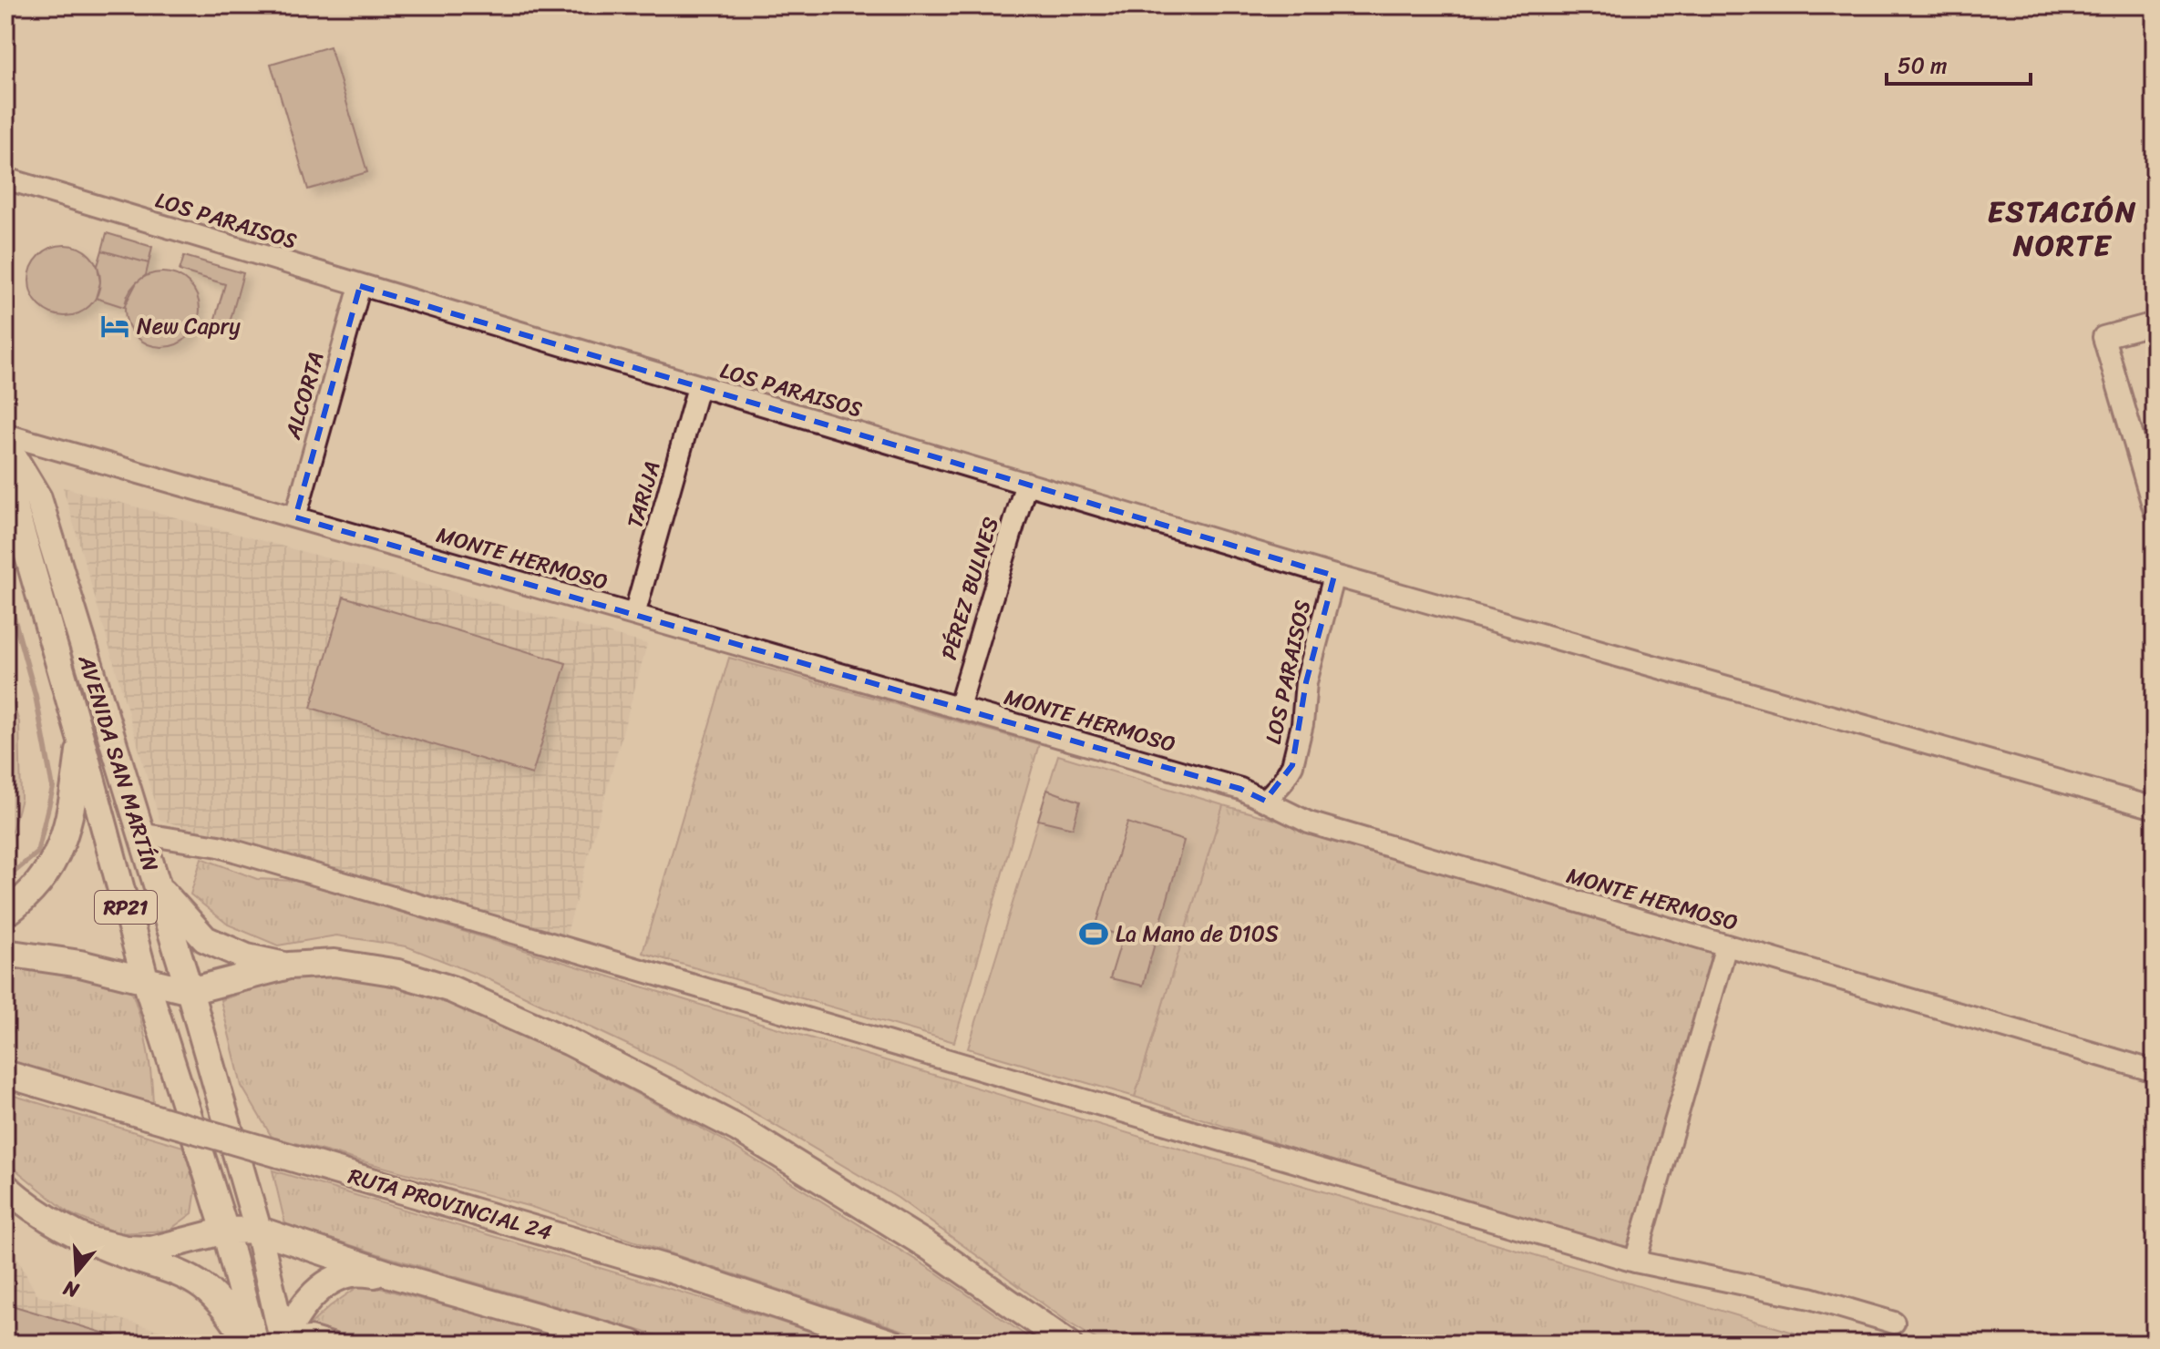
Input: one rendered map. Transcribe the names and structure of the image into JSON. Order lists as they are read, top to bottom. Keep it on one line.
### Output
{"streets":{"main road":["AVENIDA SAN MARTÍN","RP21","RUTA PROVINCIAL 24"],"street":["LOS PARAISOS","ALCORTA","TARIJA","MONTE HERMOSO","PÉREZ BULNES"]},"crossings":[["LOS PARAISOS","ALCORTA"],["LOS PARAISOS","TARIJA"],["LOS PARAISOS","MONTE HERMOSO"],["LOS PARAISOS","PÉREZ BULNES"],["ALCORTA","MONTE HERMOSO"],["TARIJA","MONTE HERMOSO"],["MONTE HERMOSO","PÉREZ BULNES"]],"districts":["ESTACIÓN NORTE"],"places":{"hotel":["New Capry"],"sports":["La Mano de D10S"]},"scale_bar":"50 m","north":"bottom"}
